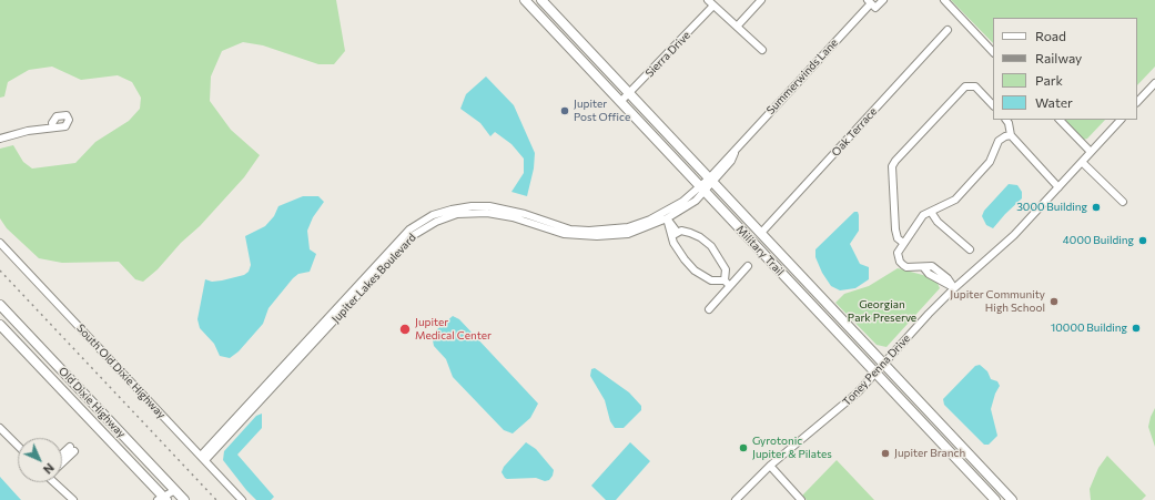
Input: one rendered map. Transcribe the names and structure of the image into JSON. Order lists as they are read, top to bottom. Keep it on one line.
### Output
{"streets":{"main road":["Military Trail","Old Dixie Highway"],"street":["Sierra Drive","Summerwinds Lane","Oak Terrace","Jupiter Lakes Boulevard","Toney Penna Drive","South Old Dixie Highway"]},"crossings":[["Sierra Drive","Military Trail"],["Summerwinds Lane","Military Trail"],["Summerwinds Lane","Jupiter Lakes Boulevard"],["Oak Terrace","Military Trail"],["Military Trail","Jupiter Lakes Boulevard"],["Military Trail","Toney Penna Drive"],["Jupiter Lakes Boulevard","South Old Dixie Highway"]],"parks":["Georgian Park Preserve"],"places":["Jupiter Post Office","3000 Building","4000 Building","Jupiter Community High School","10000 Building","Jupiter Medical Center","Gyrotonic Jupiter & Pilates","Jupiter Branch"],"legend":["Road","Railway","Park","Water"],"north":"bottom right"}
